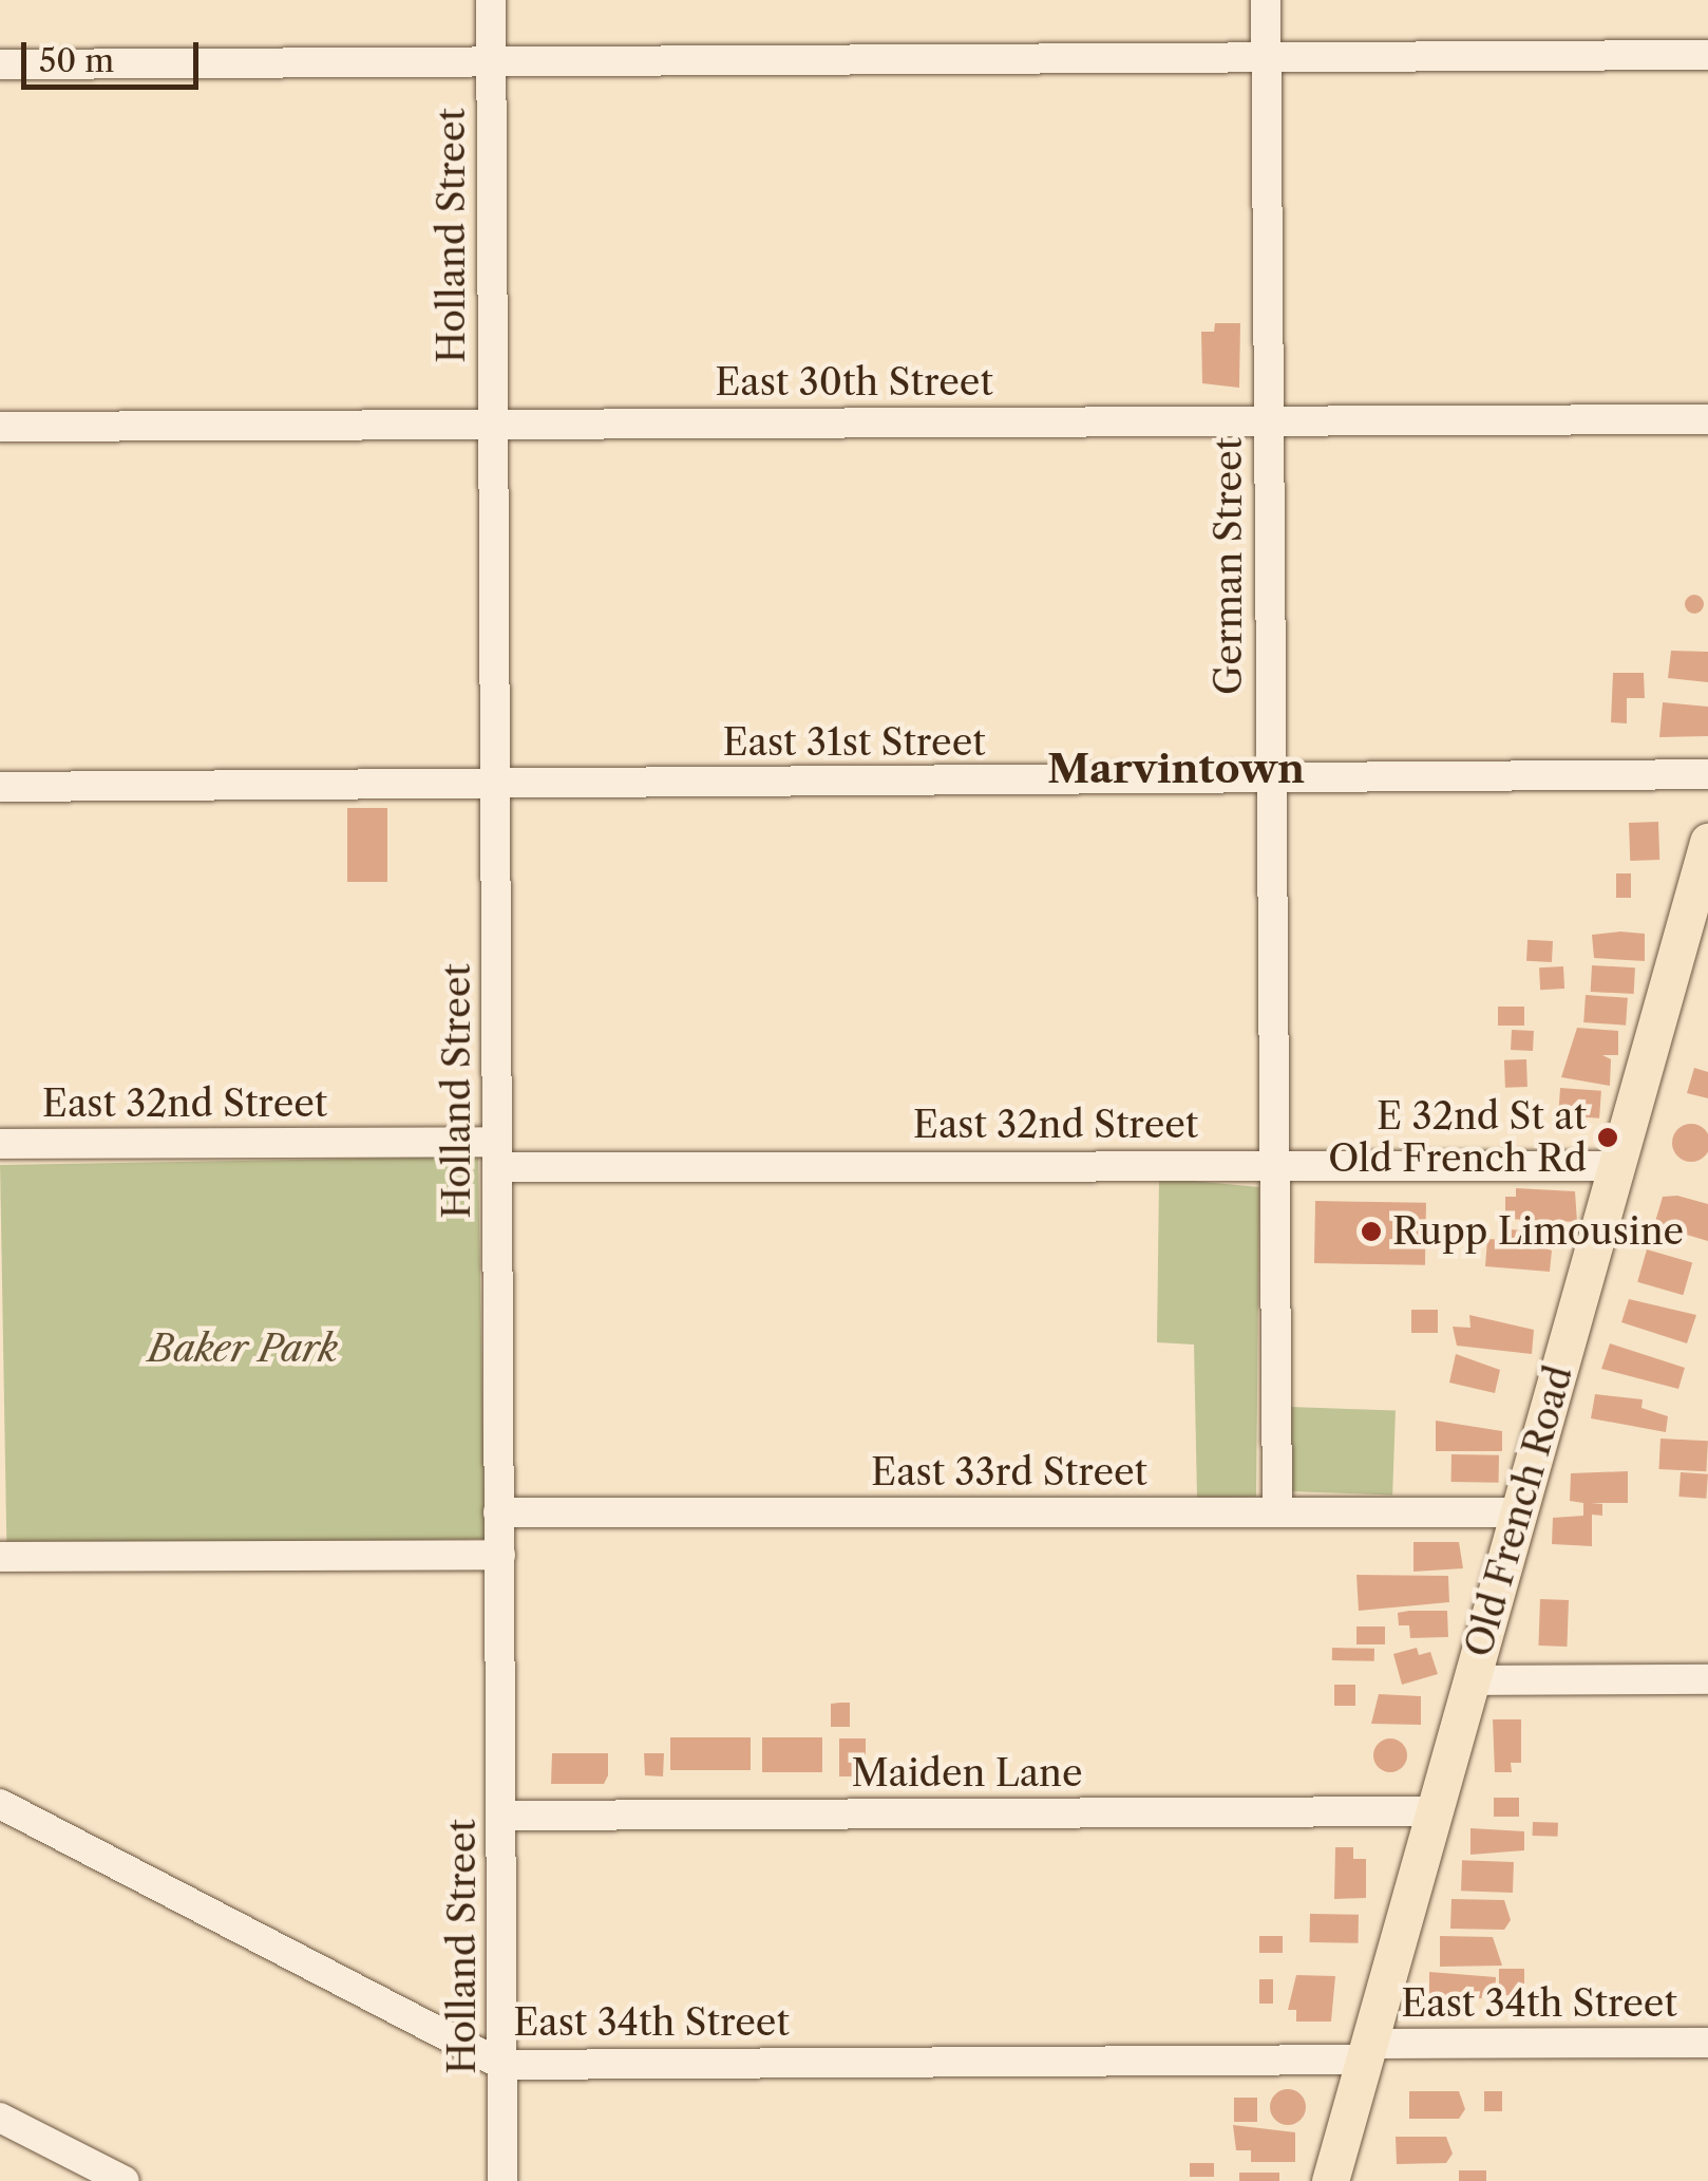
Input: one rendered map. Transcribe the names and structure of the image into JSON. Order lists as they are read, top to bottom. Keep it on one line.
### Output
{"streets":{"main road":["Old French Road"],"street":["Holland Street","East 30th Street","German Street","East 31st Street","East 32nd Street","East 33rd Street","Maiden Lane","East 34th Street"]},"crossings":[["Holland Street","East 30th Street"],["Holland Street","East 31st Street"],["Holland Street","East 32nd Street"],["Holland Street","East 33rd Street"],["Holland Street","Maiden Lane"],["Holland Street","East 34th Street"],["East 30th Street","German Street"],["German Street","East 31st Street"],["German Street","East 32nd Street"],["German Street","East 33rd Street"],["East 32nd Street","Old French Road"],["East 33rd Street","Old French Road"],["Old French Road","Maiden Lane"],["Old French Road","East 34th Street"]],"districts":["Marvintown"],"parks":["Baker Park"],"places":["E 32nd St at Old French Rd","Rupp Limousine"],"scale_bar":"50 m"}
